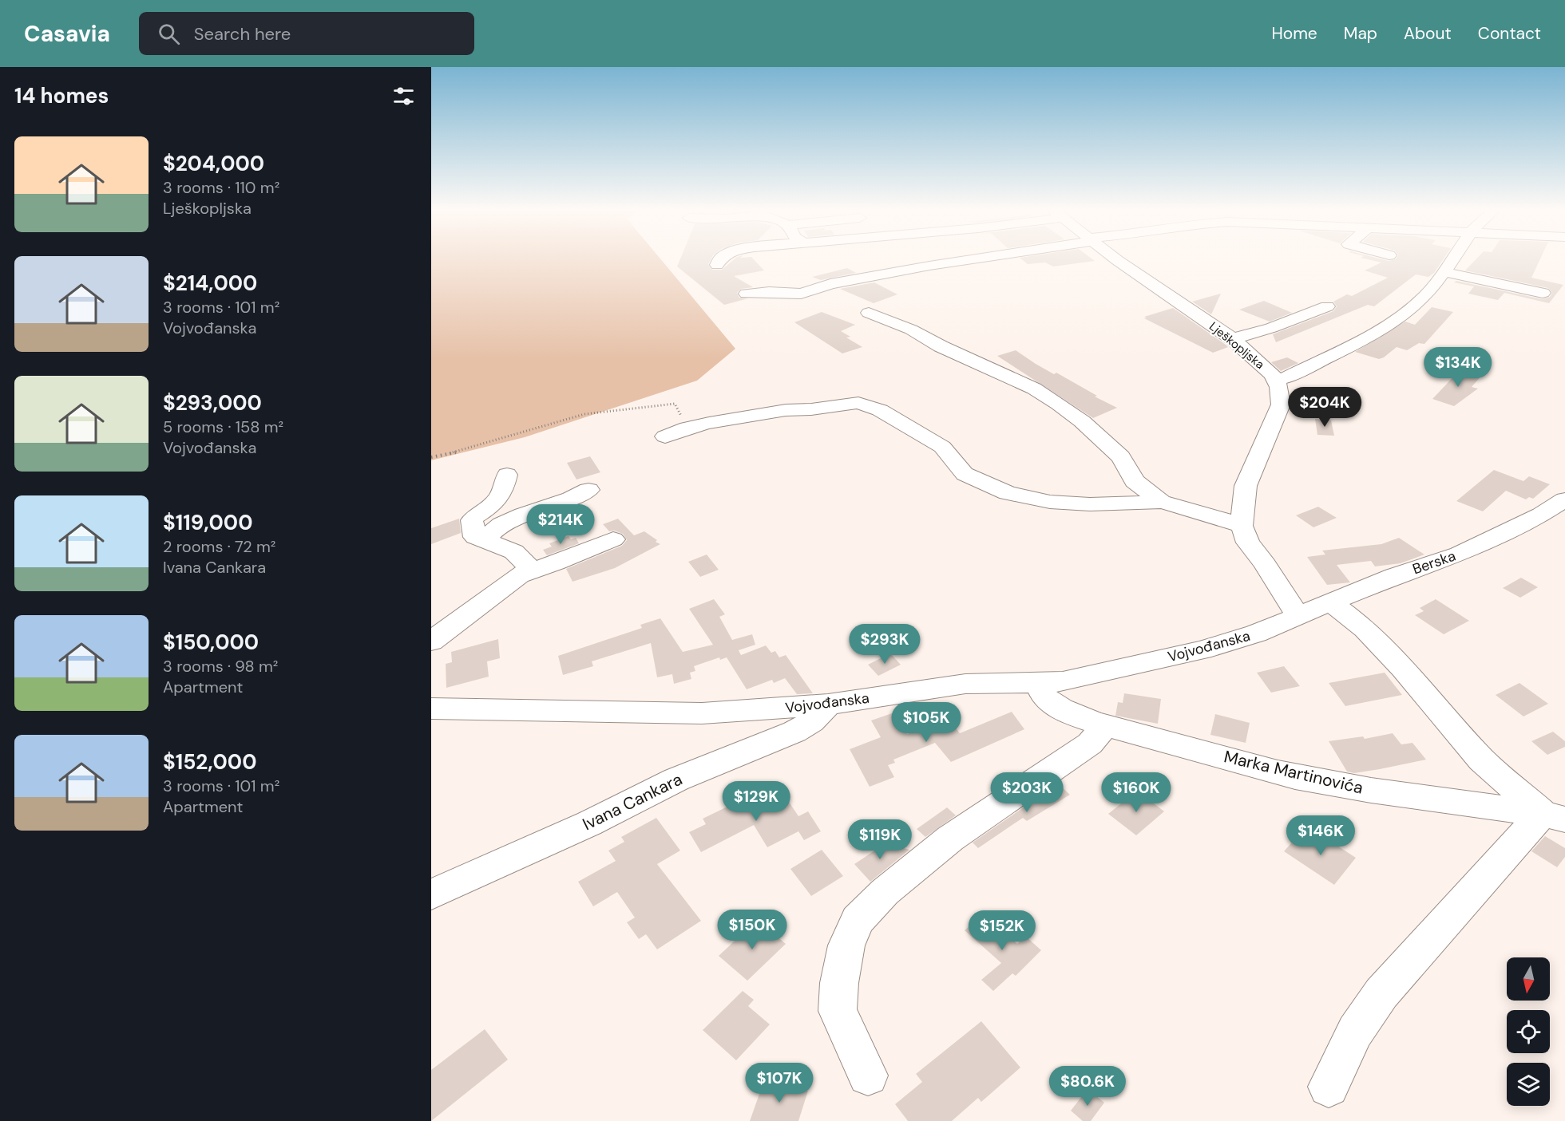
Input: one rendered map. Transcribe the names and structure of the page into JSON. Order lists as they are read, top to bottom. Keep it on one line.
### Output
{"streets":{"street":["Lješkopljska","Berska","Vojvođanska","Marka Martinovića","Ivana Cankara"]},"crossings":[["Berska","Vojvođanska"],["Vojvođanska","Marka Martinovića"],["Vojvođanska","Ivana Cankara"]],"north":"bottom","page":{"header":"Casavia","search":"Search here","nav":["Home","Map","About","Contact"],"heading":"14 homes","list":[{"name":"$204,000","note":"3 rooms · 110 m² · Lješkopljska"},{"name":"$214,000","note":"3 rooms · 101 m² · Vojvođanska"},{"name":"$293,000","note":"5 rooms · 158 m² · Vojvođanska"},{"name":"$119,000","note":"2 rooms · 72 m² · Ivana Cankara"},{"name":"$150,000","note":"3 rooms · 98 m² · Apartment"},{"name":"$152,000","note":"3 rooms · 101 m² · Apartment"}],"price":["$134K","$204K","$214K","$293K","$105K","$203K","$160K","$129K","$146K","$119K","$150K","$152K","$107K","$80.6K"]}}
